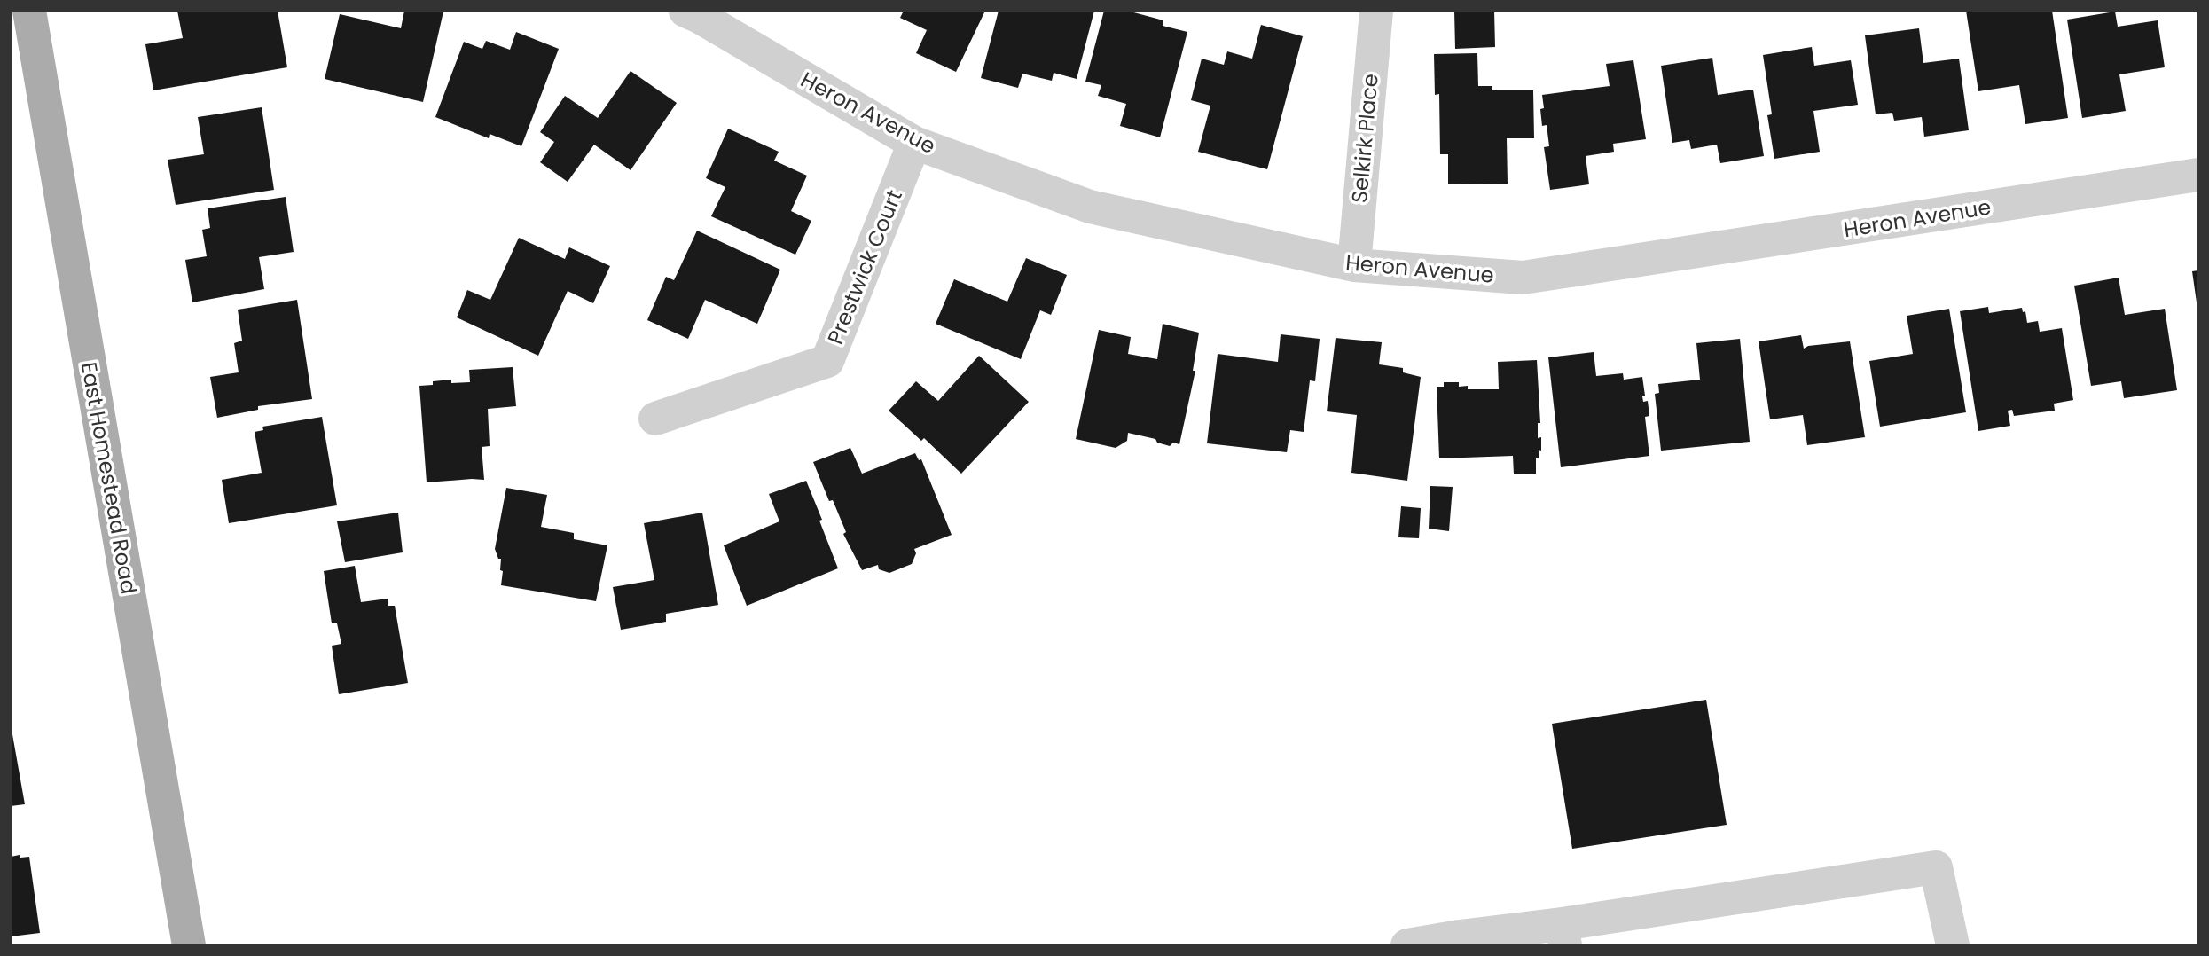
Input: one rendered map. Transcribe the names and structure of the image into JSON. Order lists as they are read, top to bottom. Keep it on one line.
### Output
{"streets":{"main road":["East Homestead Road"],"street":["Heron Avenue","Selkirk Place","Prestwick Court"]},"crossings":[["Heron Avenue","Selkirk Place"],["Heron Avenue","Prestwick Court"]]}
